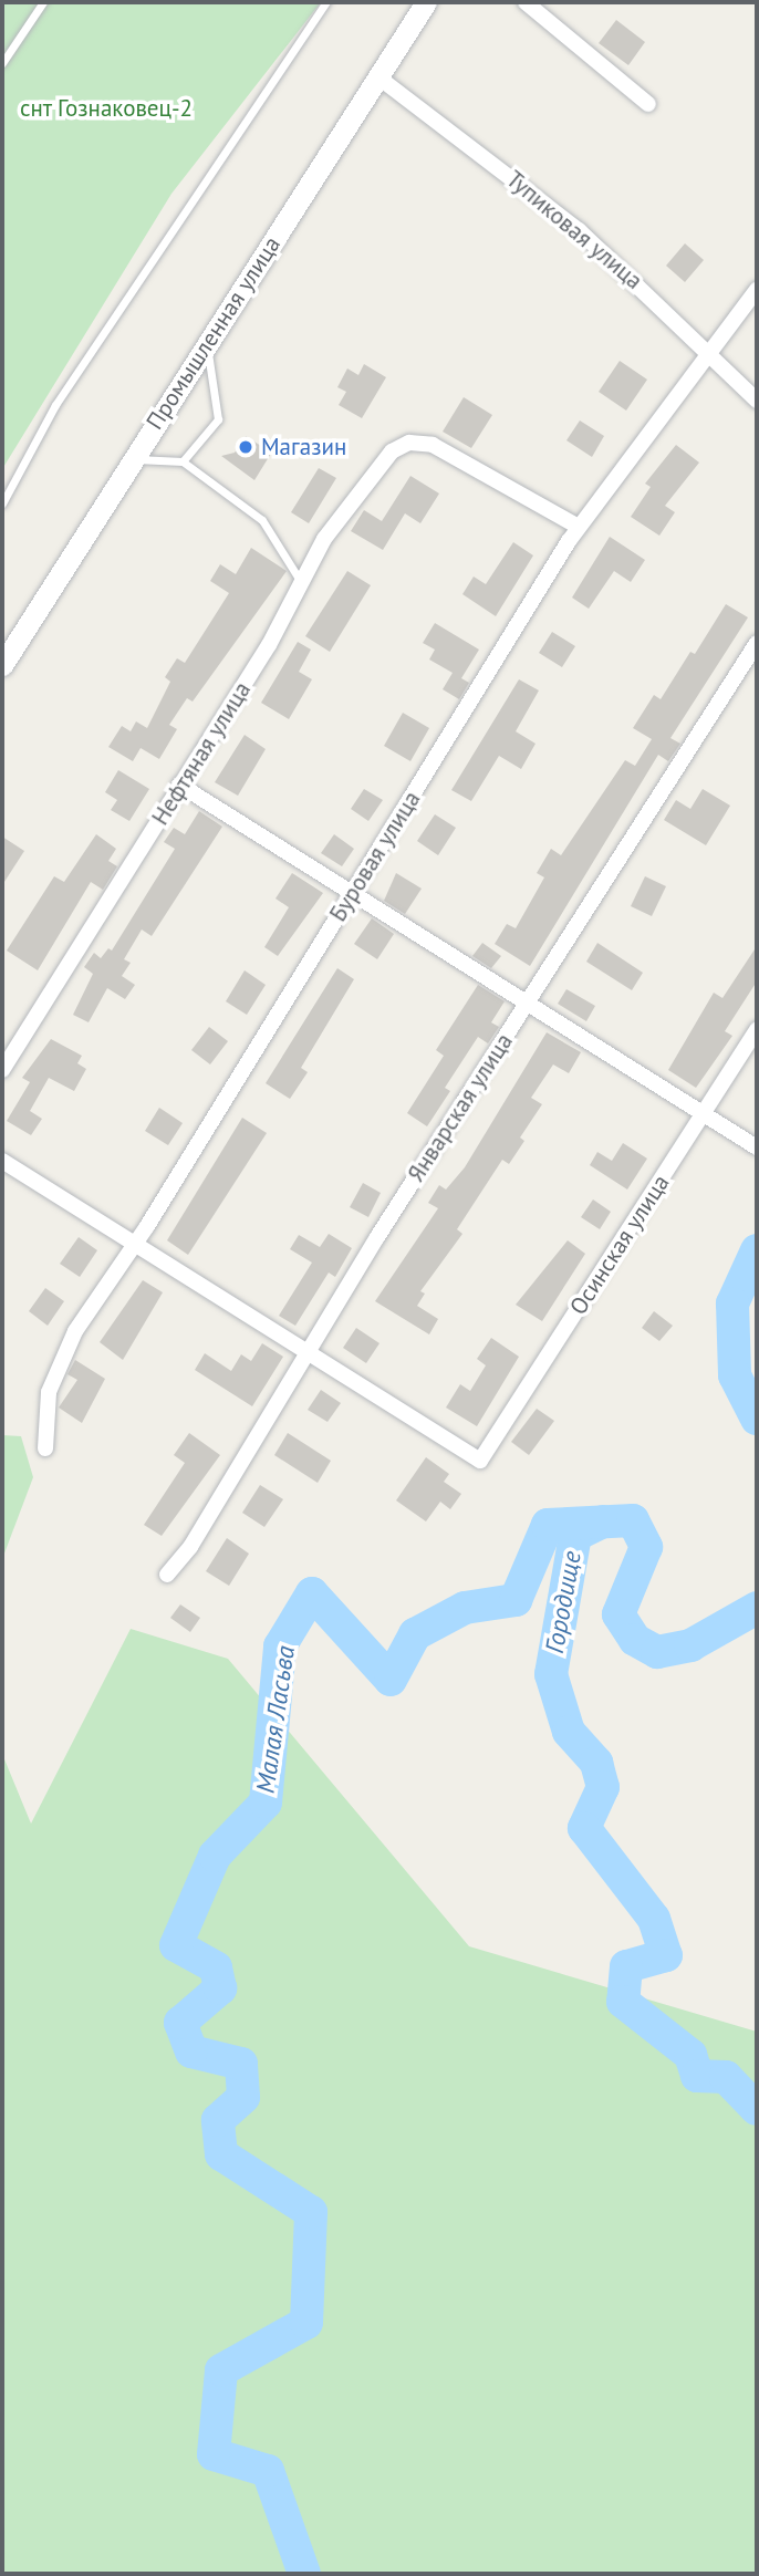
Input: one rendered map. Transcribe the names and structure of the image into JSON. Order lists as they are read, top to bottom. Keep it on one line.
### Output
{"streets":{"main road":["Промышленная улица"],"street":["Тупиковая улица","Нефтяная улица","Буровая улица","Январская улица","Осинская улица"]},"crossings":[["Тупиковая улица","Промышленная улица"],["Тупиковая улица","Буровая улица"],["Нефтяная улица","Буровая улица"],["Январская улица","Осинская улица"]],"water":["Городище","Малая Ласьва"],"parks":["снт Гознаковец-2"],"places":["Магазин"]}
